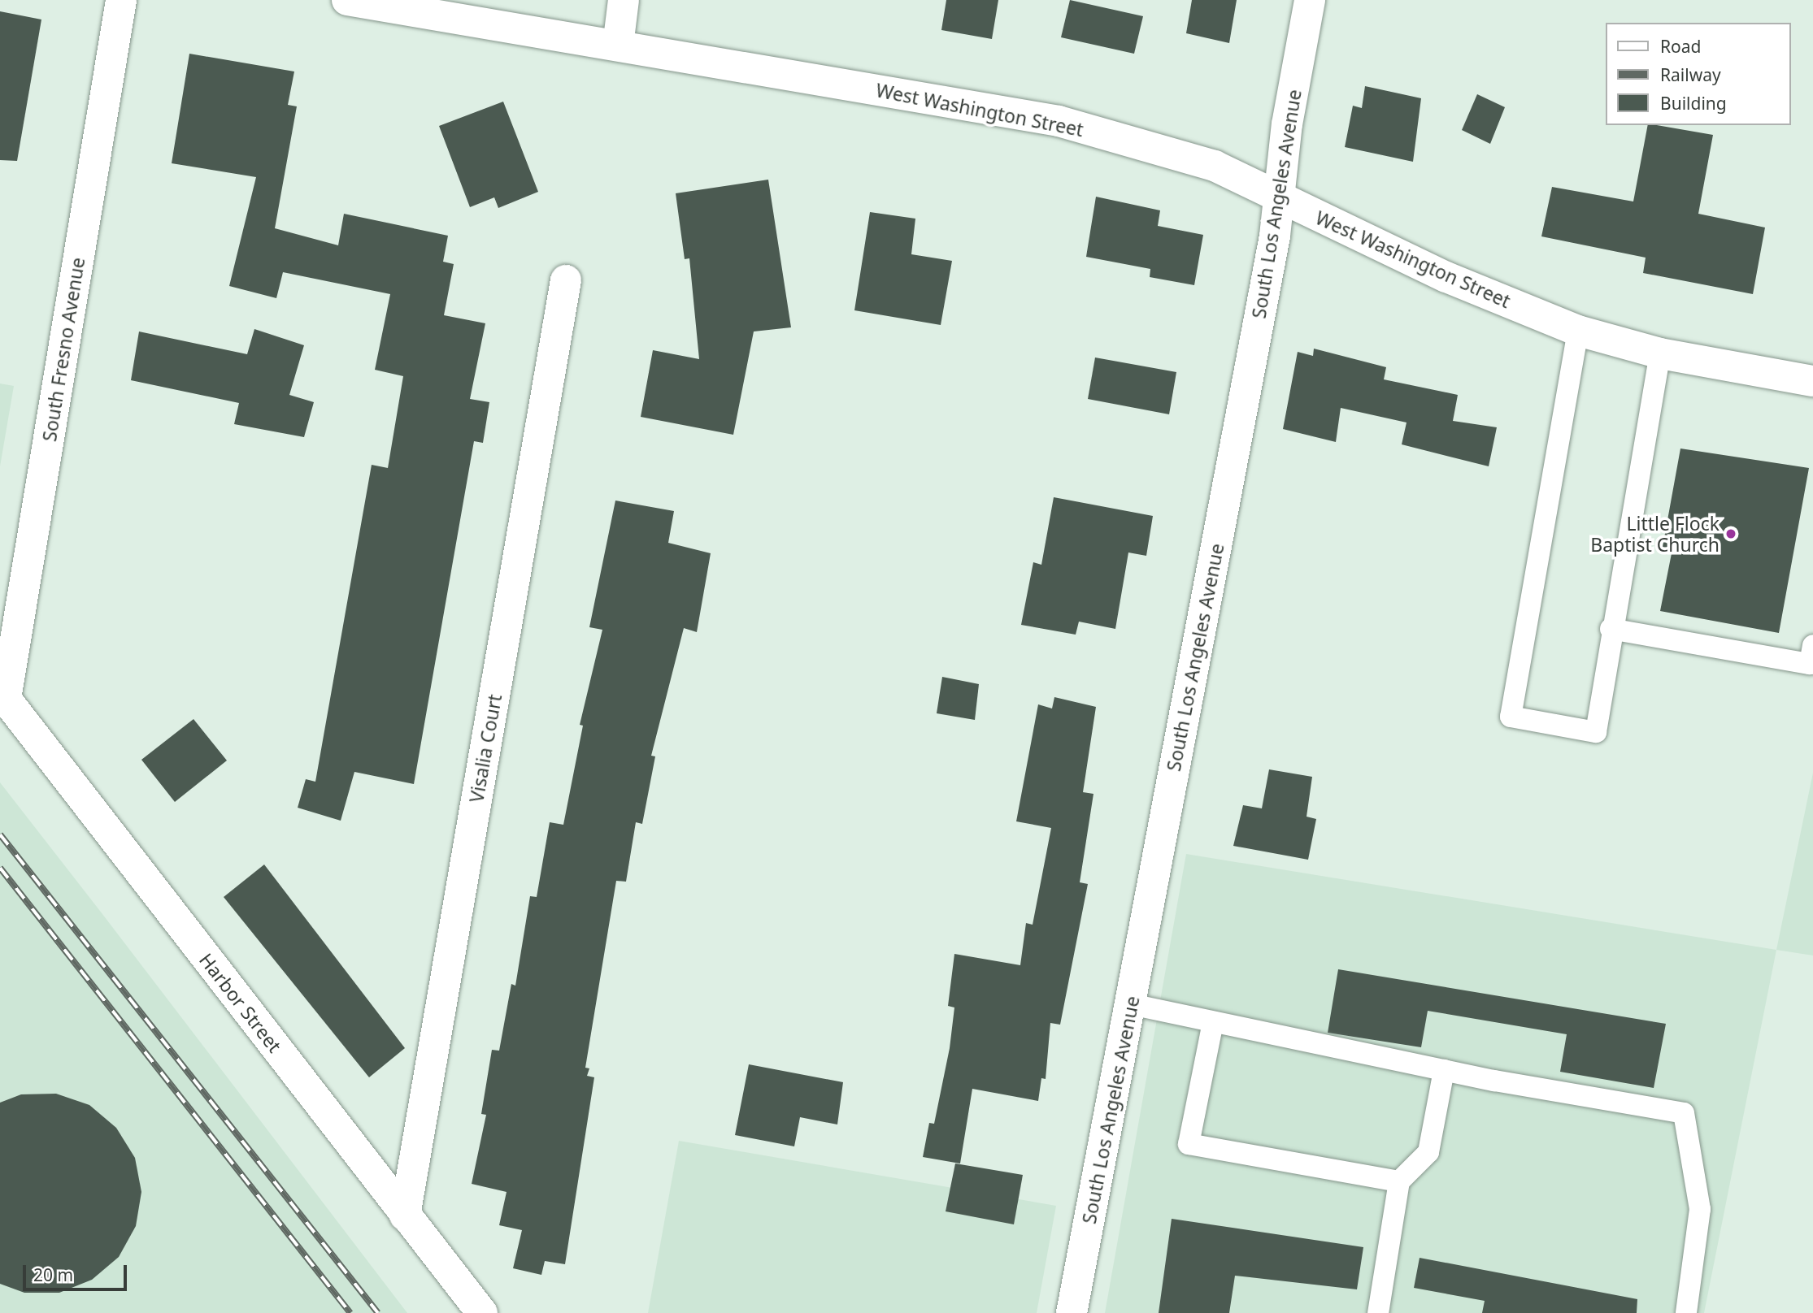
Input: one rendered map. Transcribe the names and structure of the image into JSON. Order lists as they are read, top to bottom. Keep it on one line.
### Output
{"streets":{"street":["West Washington Street","South Los Angeles Avenue","South Fresno Avenue","Visalia Court","Harbor Street"]},"crossings":[["West Washington Street","South Los Angeles Avenue"],["South Fresno Avenue","Harbor Street"],["Visalia Court","Harbor Street"]],"places":["Little Flock Baptist Church"],"legend":["Road","Railway","Building"],"scale_bar":"20 m"}
